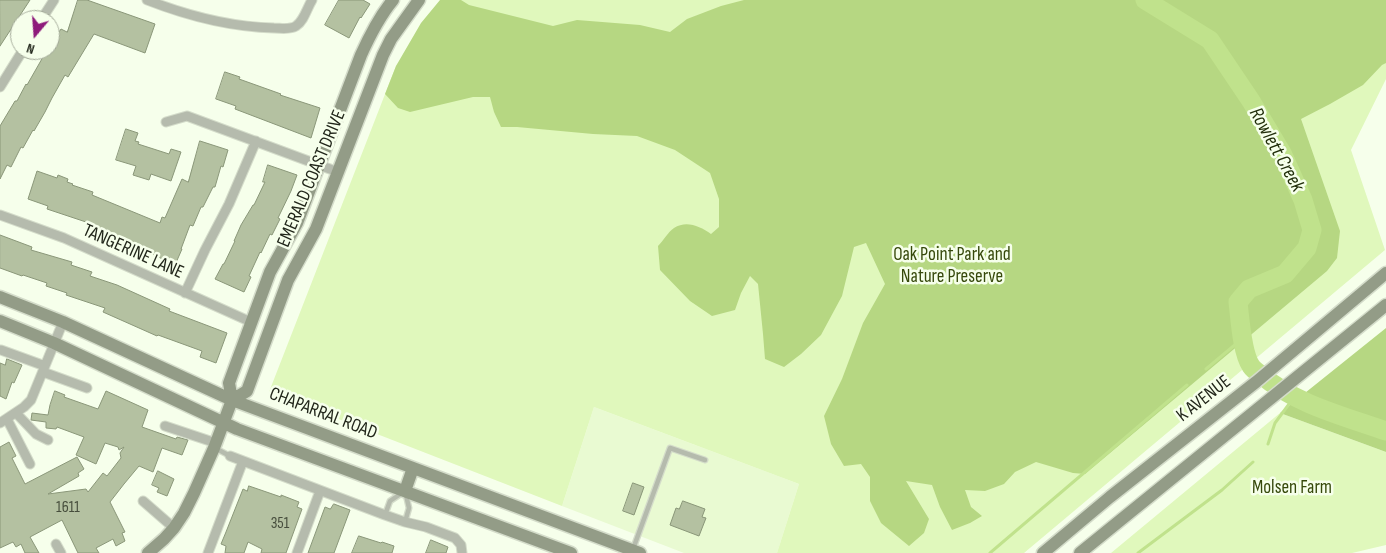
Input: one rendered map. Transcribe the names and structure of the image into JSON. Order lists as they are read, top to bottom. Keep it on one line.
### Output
{"streets":{"main road":["EMERALD COAST DRIVE","K AVENUE","CHAPARRAL ROAD"],"street":["TANGERINE LANE"]},"crossings":[["EMERALD COAST DRIVE","TANGERINE LANE"],["EMERALD COAST DRIVE","CHAPARRAL ROAD"]],"water":["Rowlett Creek"],"parks":["Oak Point Park and Nature Preserve","Molsen Farm"],"house_numbers":["1611","351"],"north":"bottom"}
